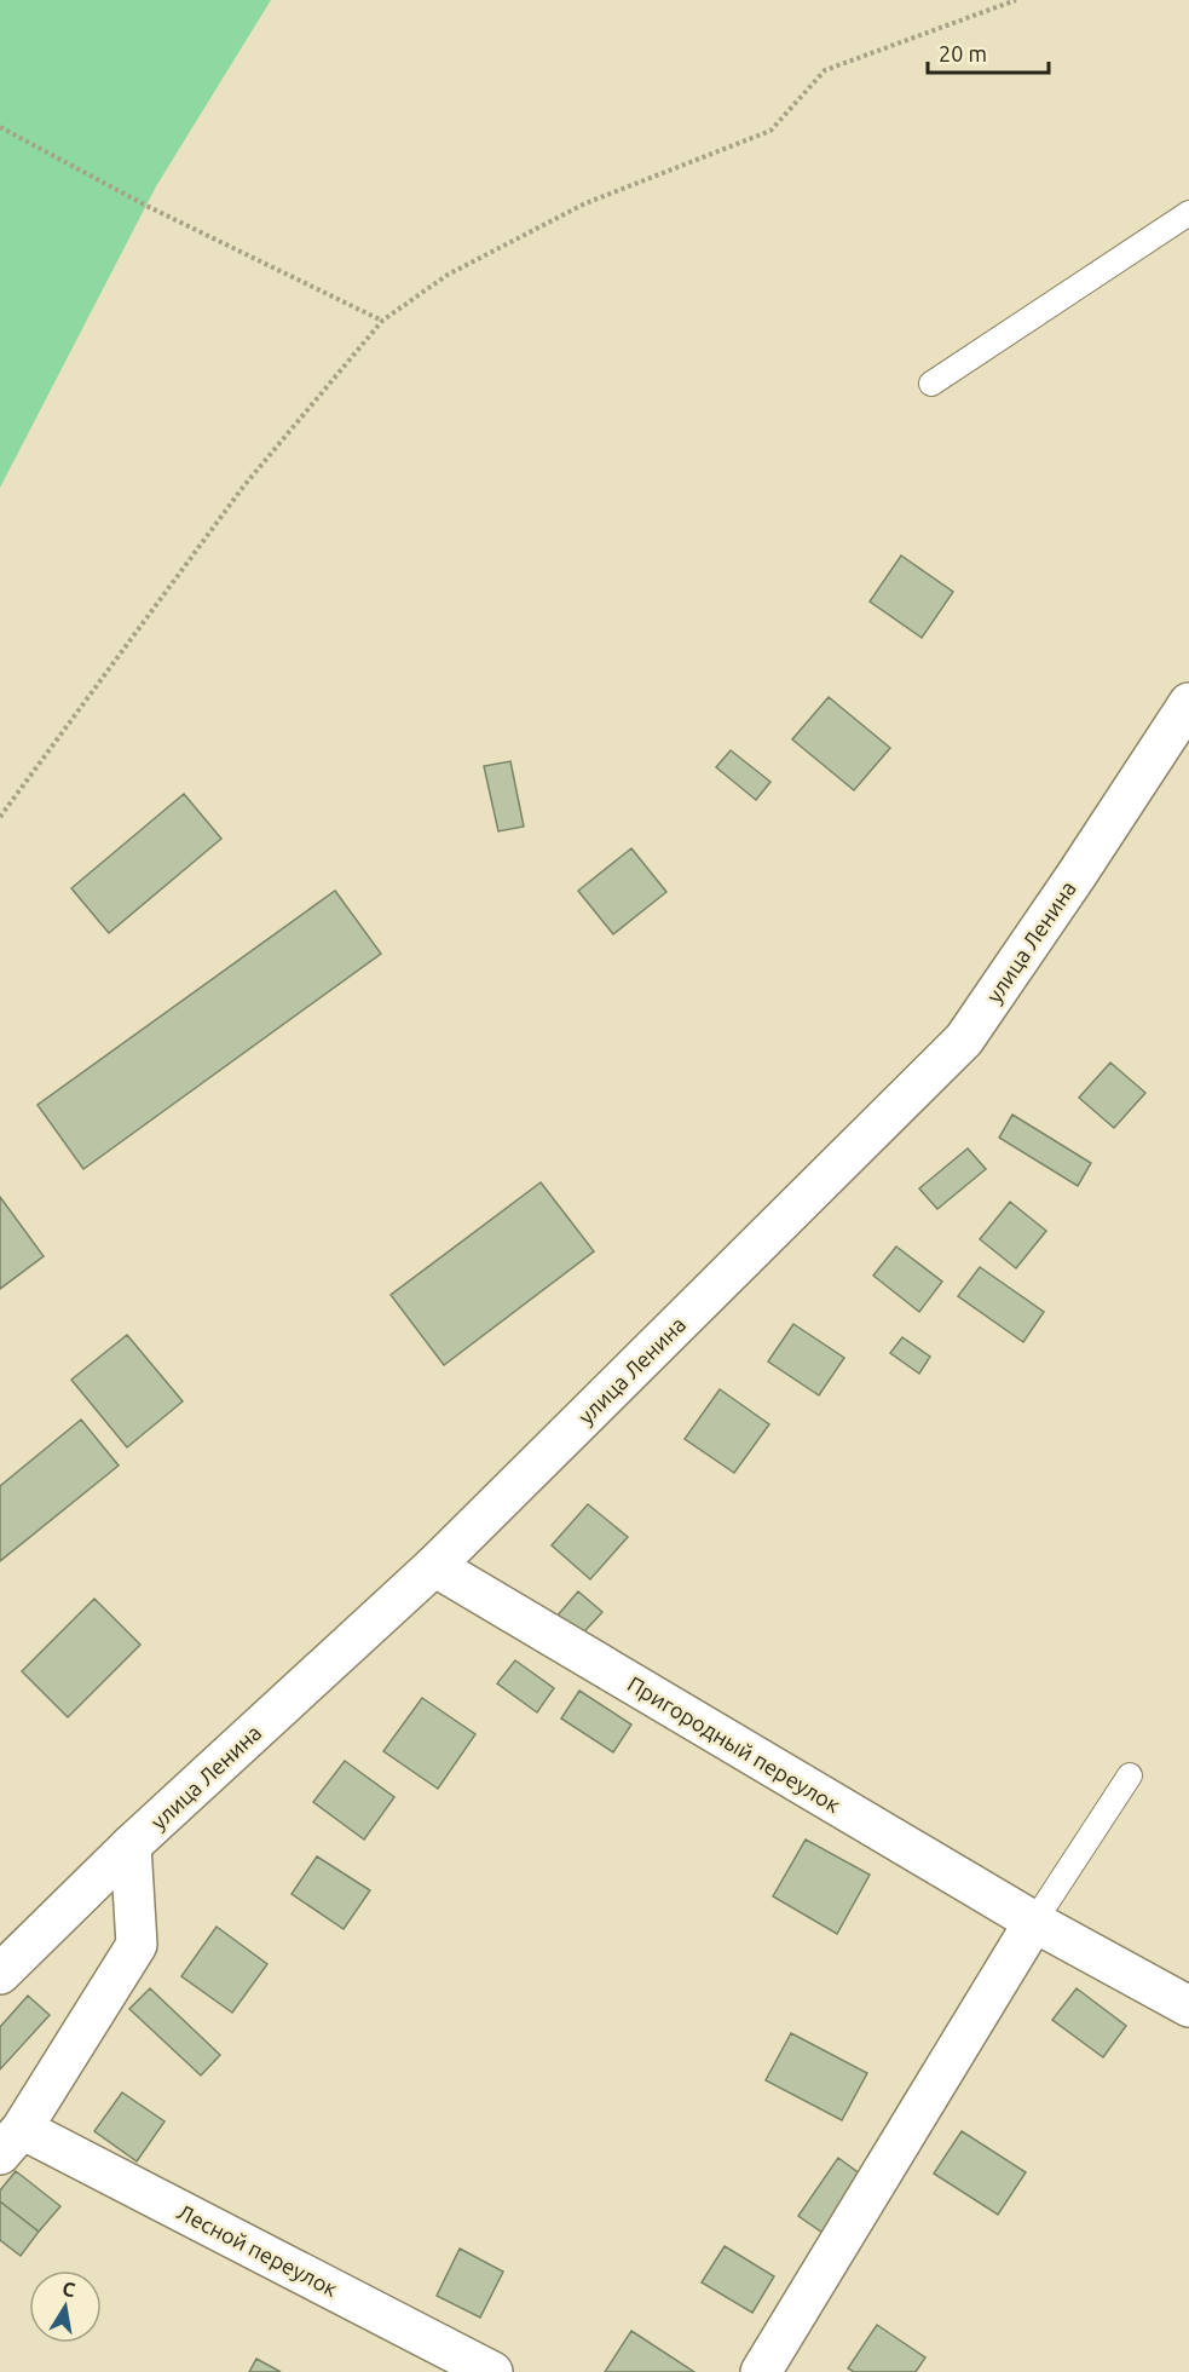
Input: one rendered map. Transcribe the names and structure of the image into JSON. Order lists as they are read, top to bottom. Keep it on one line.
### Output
{"streets":{"street":["улица Ленина","Пригородный переулок","Лесной переулок"]},"crossings":[["улица Ленина","Пригородный переулок"]],"scale_bar":"20 m","north":"top"}
